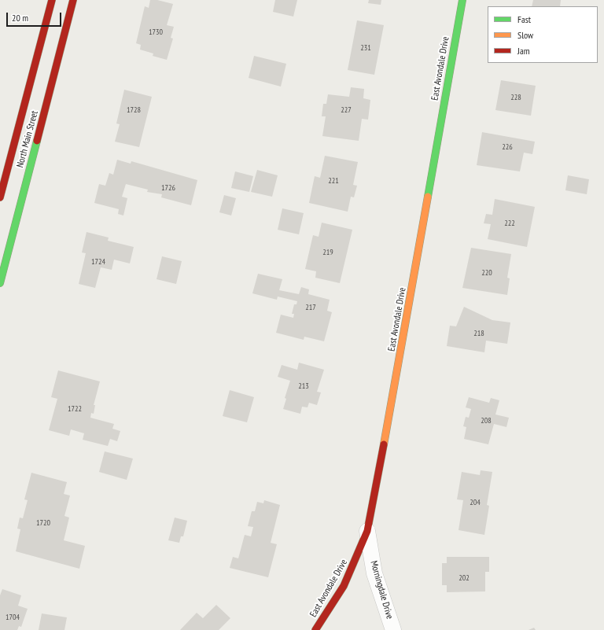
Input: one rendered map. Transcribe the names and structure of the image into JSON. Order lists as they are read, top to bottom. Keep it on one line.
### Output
{"streets":{"street":["East Avondale Drive","North Main Street","Morningdale Drive"]},"crossings":[["East Avondale Drive","Morningdale Drive"]],"house_numbers":["1730","231","228","1728","227","226","221","1726","222","219","1724","220","217","218","213","1722","208","204","1720","202","1704"],"legend":["Fast","Slow","Jam"],"scale_bar":"20 m"}
